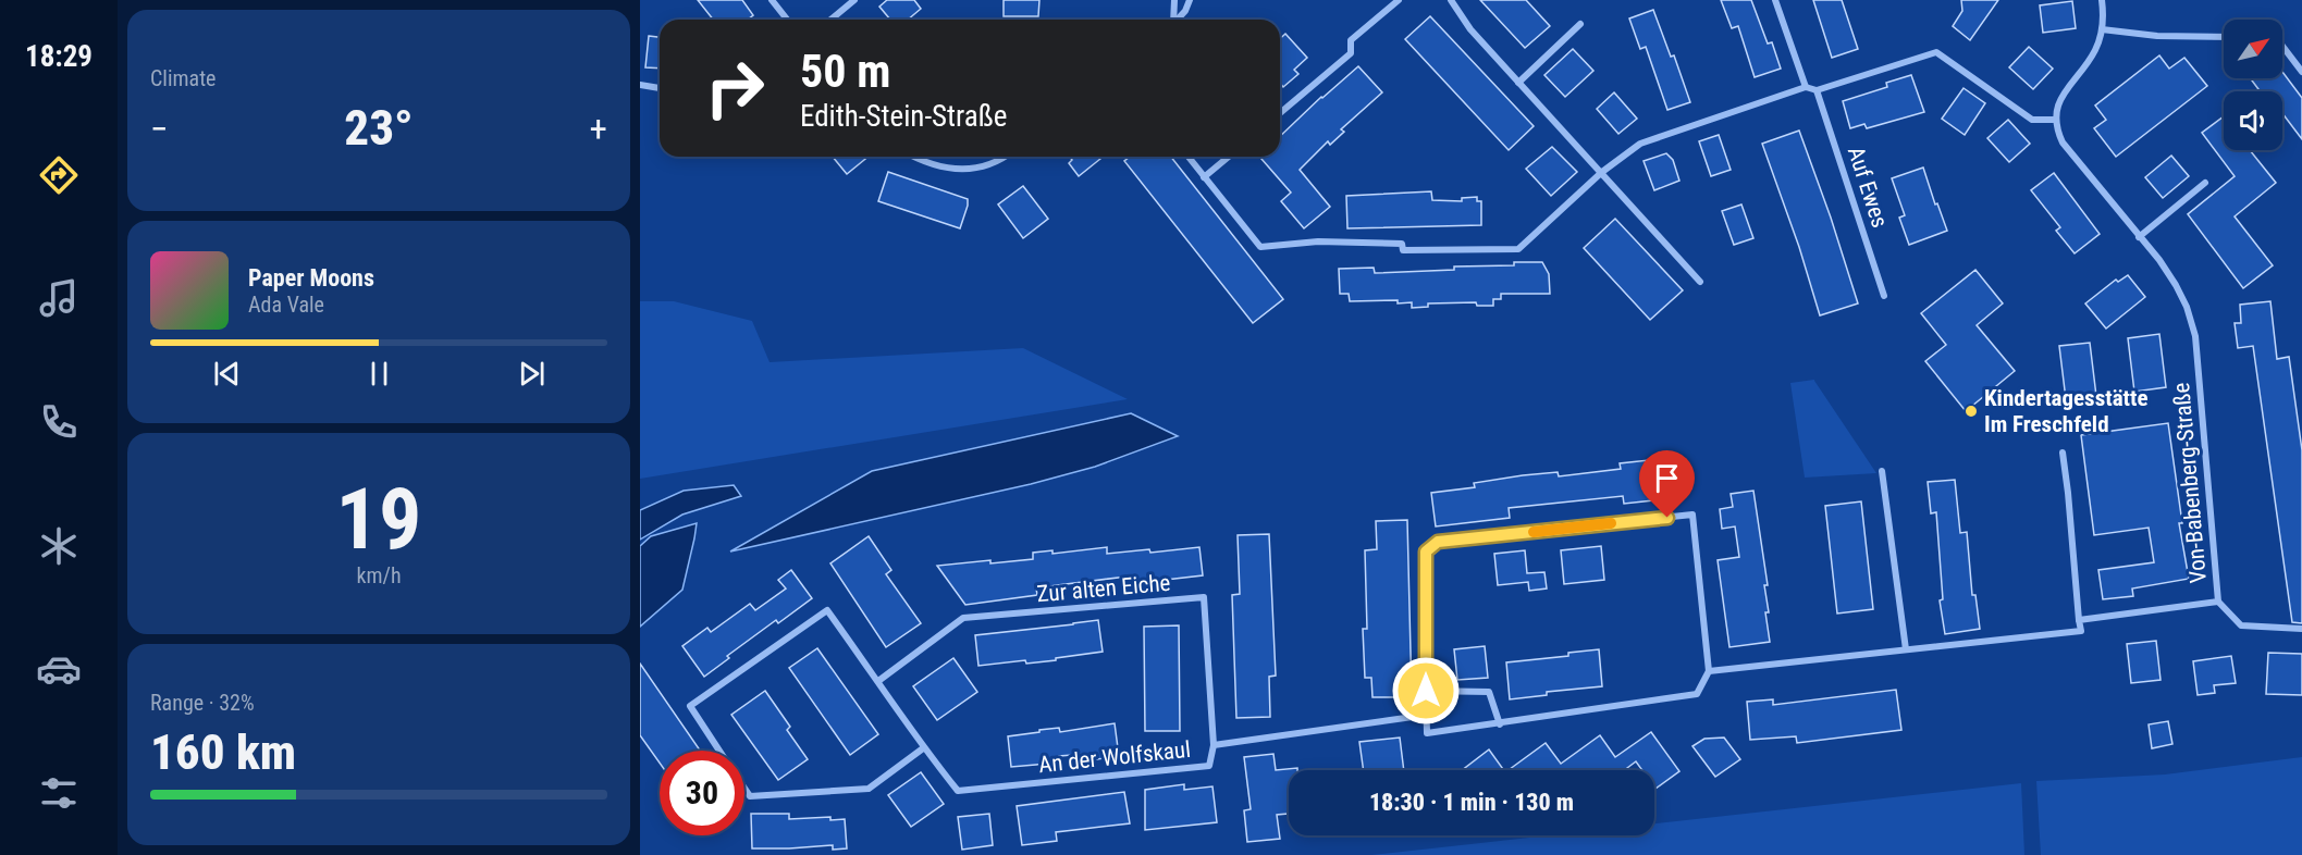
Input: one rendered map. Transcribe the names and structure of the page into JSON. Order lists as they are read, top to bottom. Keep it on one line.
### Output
{"streets":{"street":["Auf Ewes","Von-Babenberg-Straße","Zur alten Eiche","An der Wolfskaul"]},"crossings":[["Zur alten Eiche","An der Wolfskaul"]],"places":["Kindertagesstätte Im Freschfeld"],"north":"top right","page":{"tabs":"18:29","tile":["Climate",["19","km/h"],["Range · 32%","160 km"]],"turn":["50 m","Edith-Stein-Straße"],"heat":["−","23°","+"],"song":["Paper Moons","Ada Vale"],"limit":"30","trip":"18:30 · 1 min · 130 m"}}
